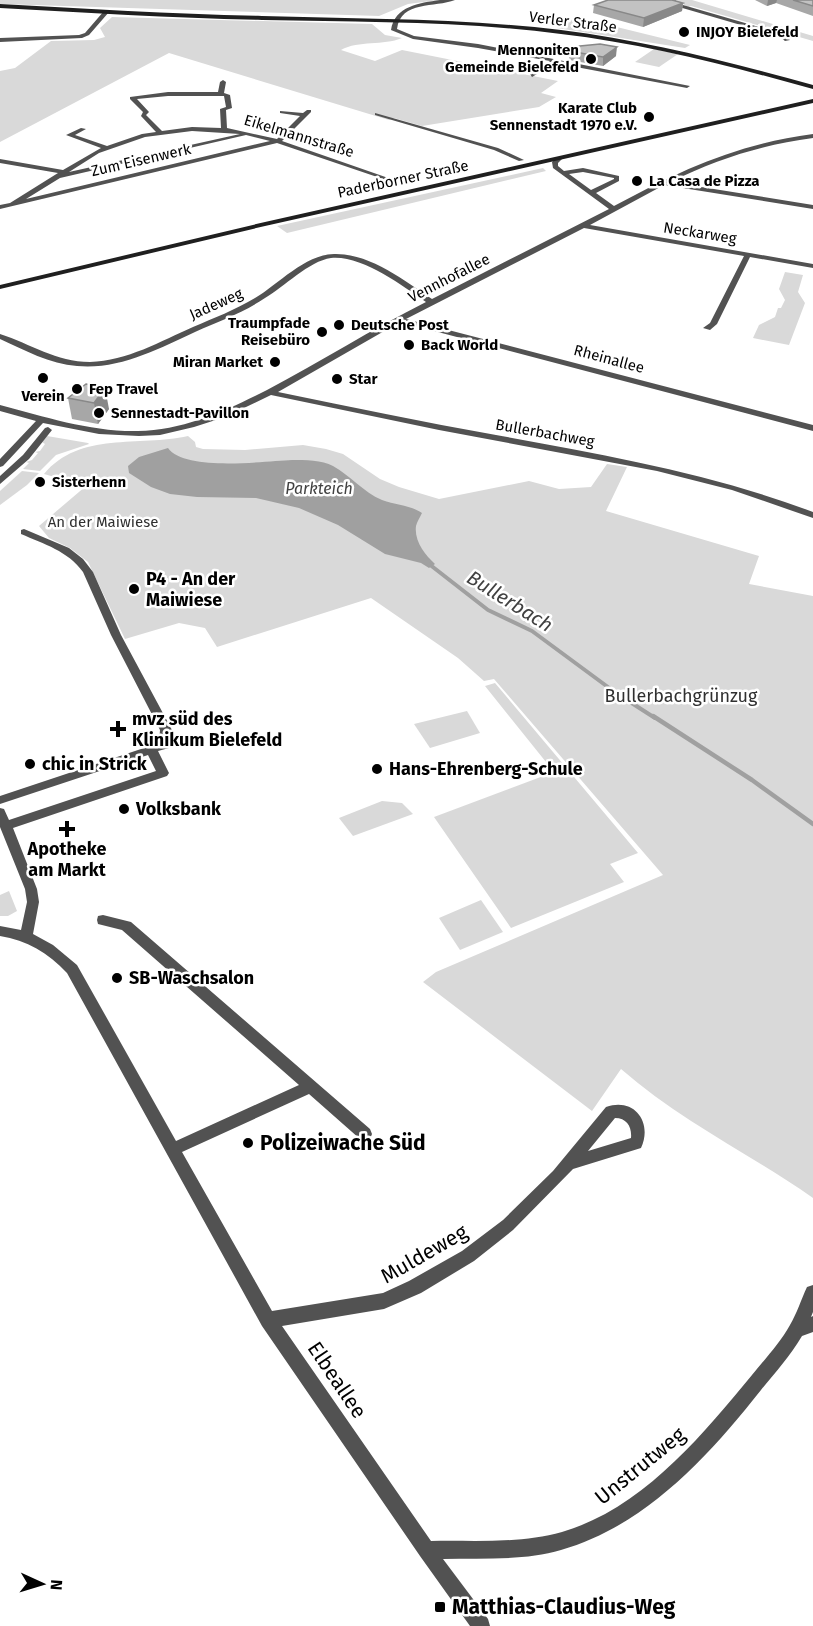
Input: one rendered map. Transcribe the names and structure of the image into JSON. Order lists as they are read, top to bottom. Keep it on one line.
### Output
{"streets":{"main road":["Verler Straße","Paderborner Straße"],"street":["Eikelmannstraße","Zum Eisenwerk","Neckarweg","Vennhofallee","Jadeweg","Rheinallee","Bullerbachweg","Muldeweg","Elbeallee","Unstrutweg"]},"crossings":[["Eikelmannstraße","Zum Eisenwerk"],["Neckarweg","Vennhofallee"],["Vennhofallee","Jadeweg"],["Vennhofallee","Rheinallee"],["Vennhofallee","Bullerbachweg"],["Muldeweg","Elbeallee"],["Elbeallee","Unstrutweg"]],"water":["Parkteich","Bullerbach"],"parks":["An der Maiwiese","Bullerbachgrünzug"],"places":{"other":["INJOY Bielefeld","Mennoniten Gemeinde Bielefeld","Karate Club Sennenstadt 1970 e.V.","La Casa de Pizza","Deutsche Post","Traumpfade Reisebüro","Back World","Miran Market","Verein","Star","Fep Travel","Sennestadt-Pavillon","Sisterhenn","P4 - An der Maiwiese","chic in Strick","Hans-Ehrenberg-Schule","Volksbank","SB-Waschsalon","Polizeiwache Süd"],"health":["mvz süd des Klinikum Bielefeld","Apotheke am Markt"],"transit":["Matthias-Claudius-Weg"]},"north":"right"}
